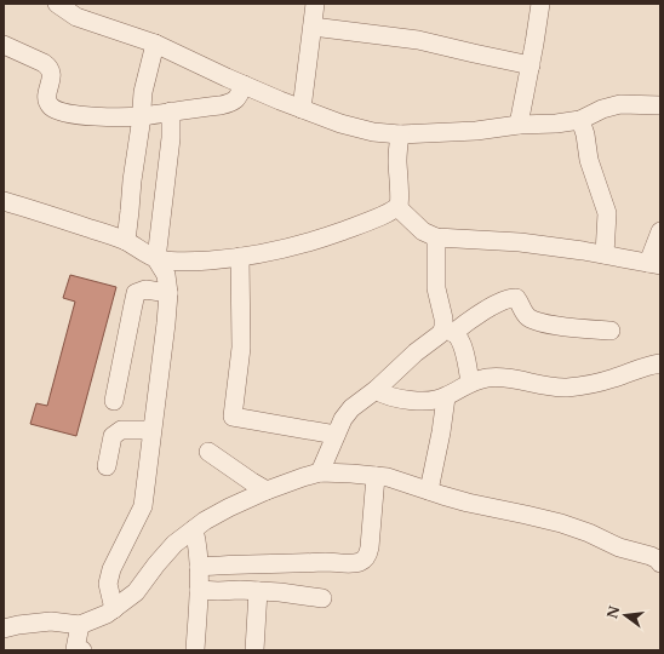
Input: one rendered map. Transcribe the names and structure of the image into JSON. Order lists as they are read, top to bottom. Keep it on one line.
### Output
{"north":"left"}
